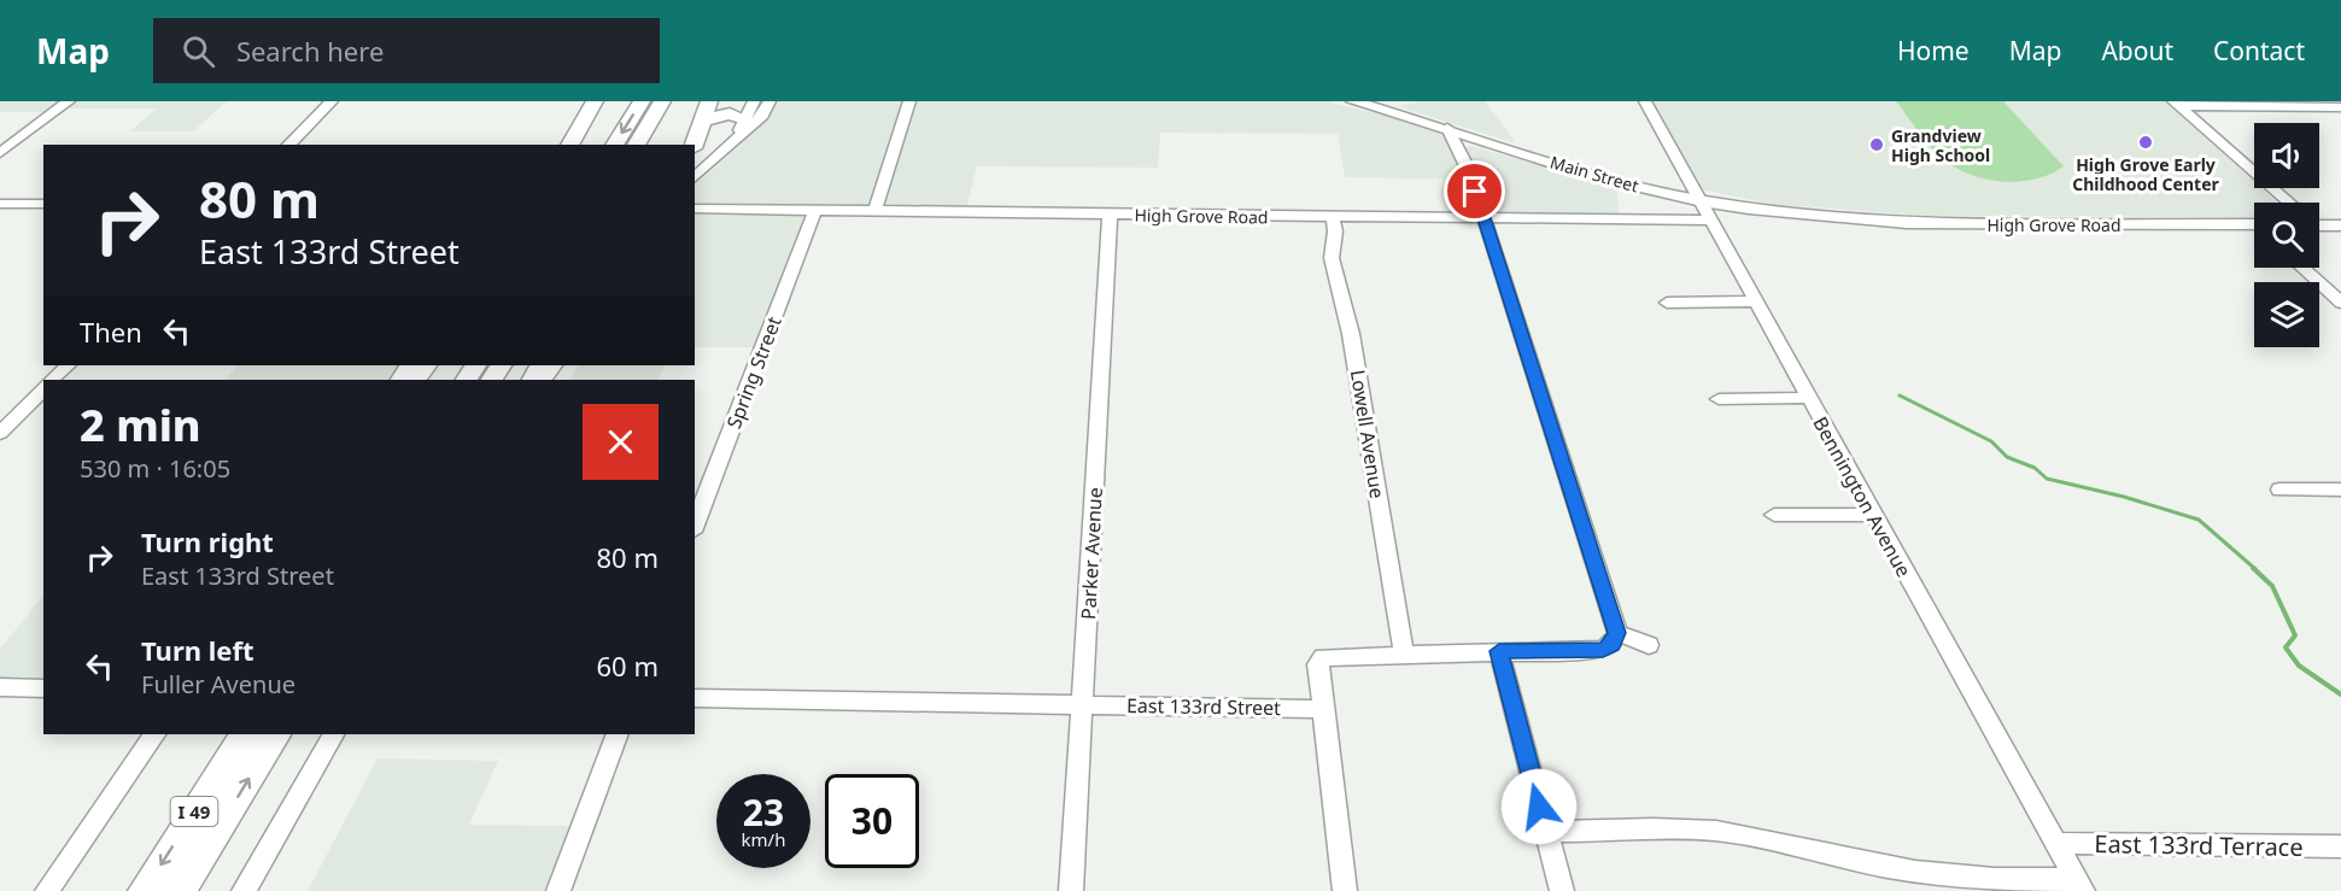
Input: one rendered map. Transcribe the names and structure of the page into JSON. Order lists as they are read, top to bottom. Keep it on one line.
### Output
{"streets":{"highway":["I 49"],"main road":["Main Street","High Grove Road"],"street":["Spring Street","Lowell Avenue","Bennington Avenue","Parker Avenue","East 133rd Street","East 133rd Terrace"]},"crossings":[["Main Street","High Grove Road"],["Main Street","Bennington Avenue"],["High Grove Road","Spring Street"],["High Grove Road","Lowell Avenue"],["High Grove Road","Bennington Avenue"],["High Grove Road","Parker Avenue"],["Bennington Avenue","East 133rd Terrace"],["Parker Avenue","East 133rd Street"]],"places":["High Grove Early Childhood Center","Grandview High School"],"page":{"header":"Map","search":"Search here","nav":["Home","Map","About","Contact"],"turn":["80 m","East 133rd Street"],"then":"Then","heading":["2 min","530 m · 16:05"],"list":[{"name":"Turn right","note":"East 133rd Street","value":"80 m"},{"name":"Turn left","note":"Fuller Avenue","value":"60 m"}],"speed":"23 km/h","limit":"30"}}
